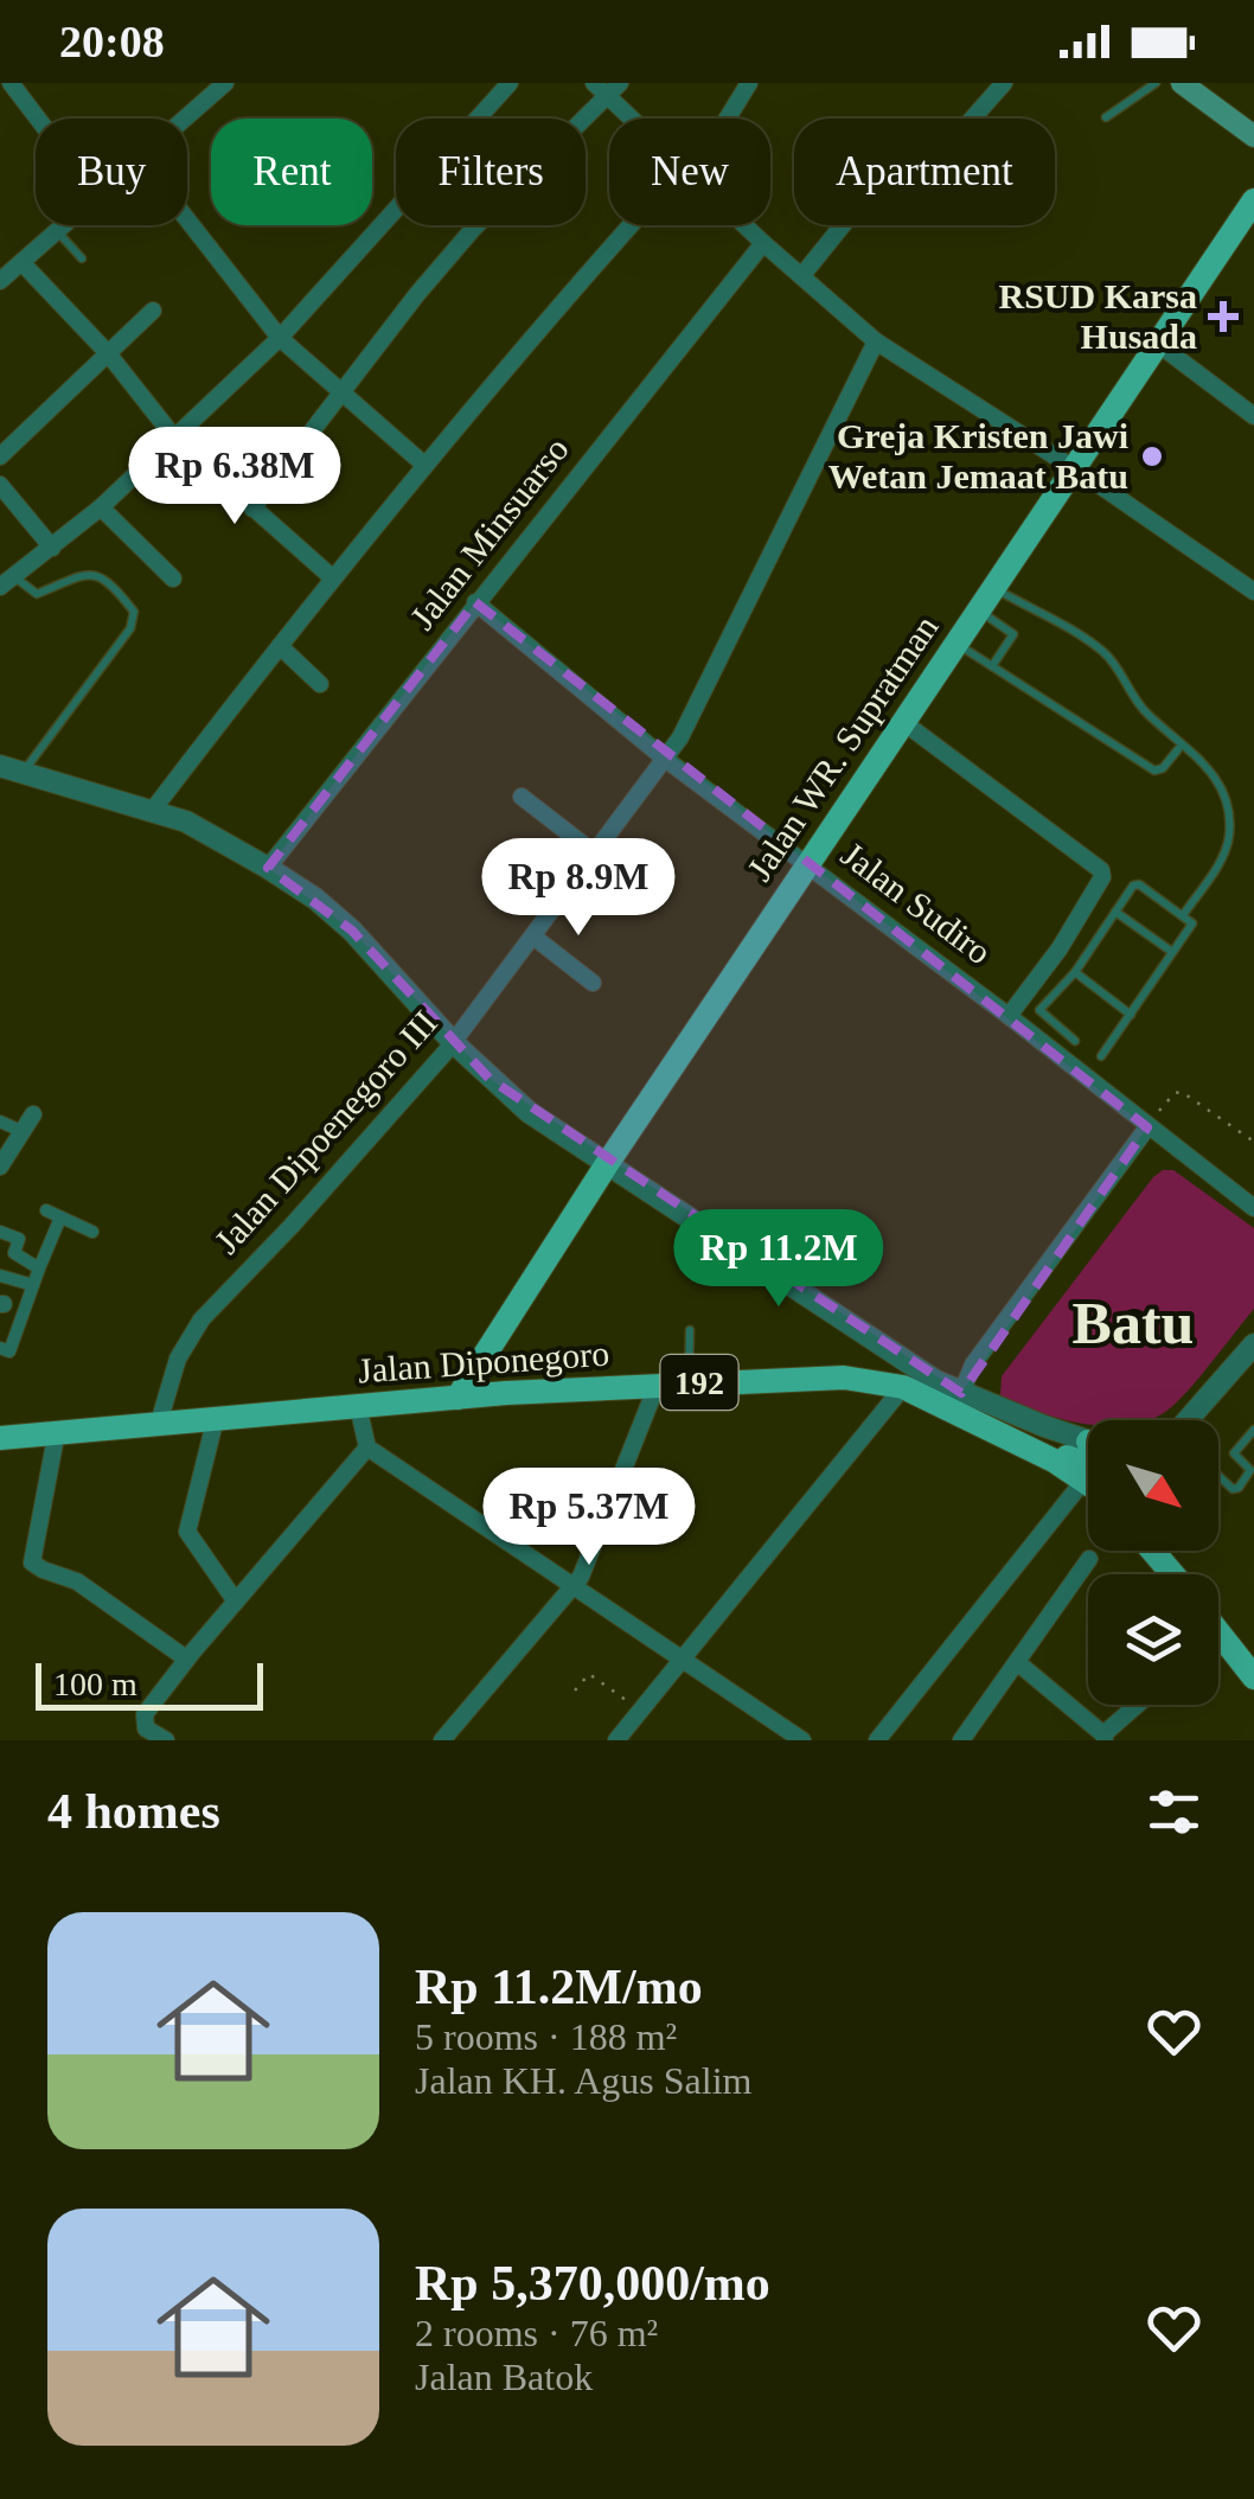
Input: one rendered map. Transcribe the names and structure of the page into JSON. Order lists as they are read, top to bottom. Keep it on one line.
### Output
{"streets":{"main road":["Jalan WR. Supratman","Jalan Diponegoro","192"],"street":["Jalan Minsuarso","Jalan Sudiro","Jalan Dipoenegoro III"]},"crossings":[["Jalan Minsuarso","Jalan Sudiro"],["Jalan WR. Supratman","Jalan Sudiro"],["Jalan WR. Supratman","Jalan Diponegoro"],["Jalan Sudiro","Jalan Dipoenegoro III"],["Jalan Dipoenegoro III","Jalan Diponegoro"],["Jalan Diponegoro","192"]],"districts":["Batu"],"places":{"health":["RSUD Karsa Husada"],"other":["Greja Kristen Jawi Wetan Jemaat Batu"]},"scale_bar":"100 m","north":"bottom right","page":{"status":"20:08","chip":["Buy","Rent","Filters","New","Apartment"],"price":["Rp 6.38M","Rp 8.9M","Rp 11.2M","Rp 5.37M"],"scale":"100 m","heading":"4 homes","list":[{"name":"Rp 11.2M/mo","note":"5 rooms · 188 m² · Jalan KH. Agus Salim"},{"name":"Rp 5,370,000/mo","note":"2 rooms · 76 m² · Jalan Batok"}]}}
